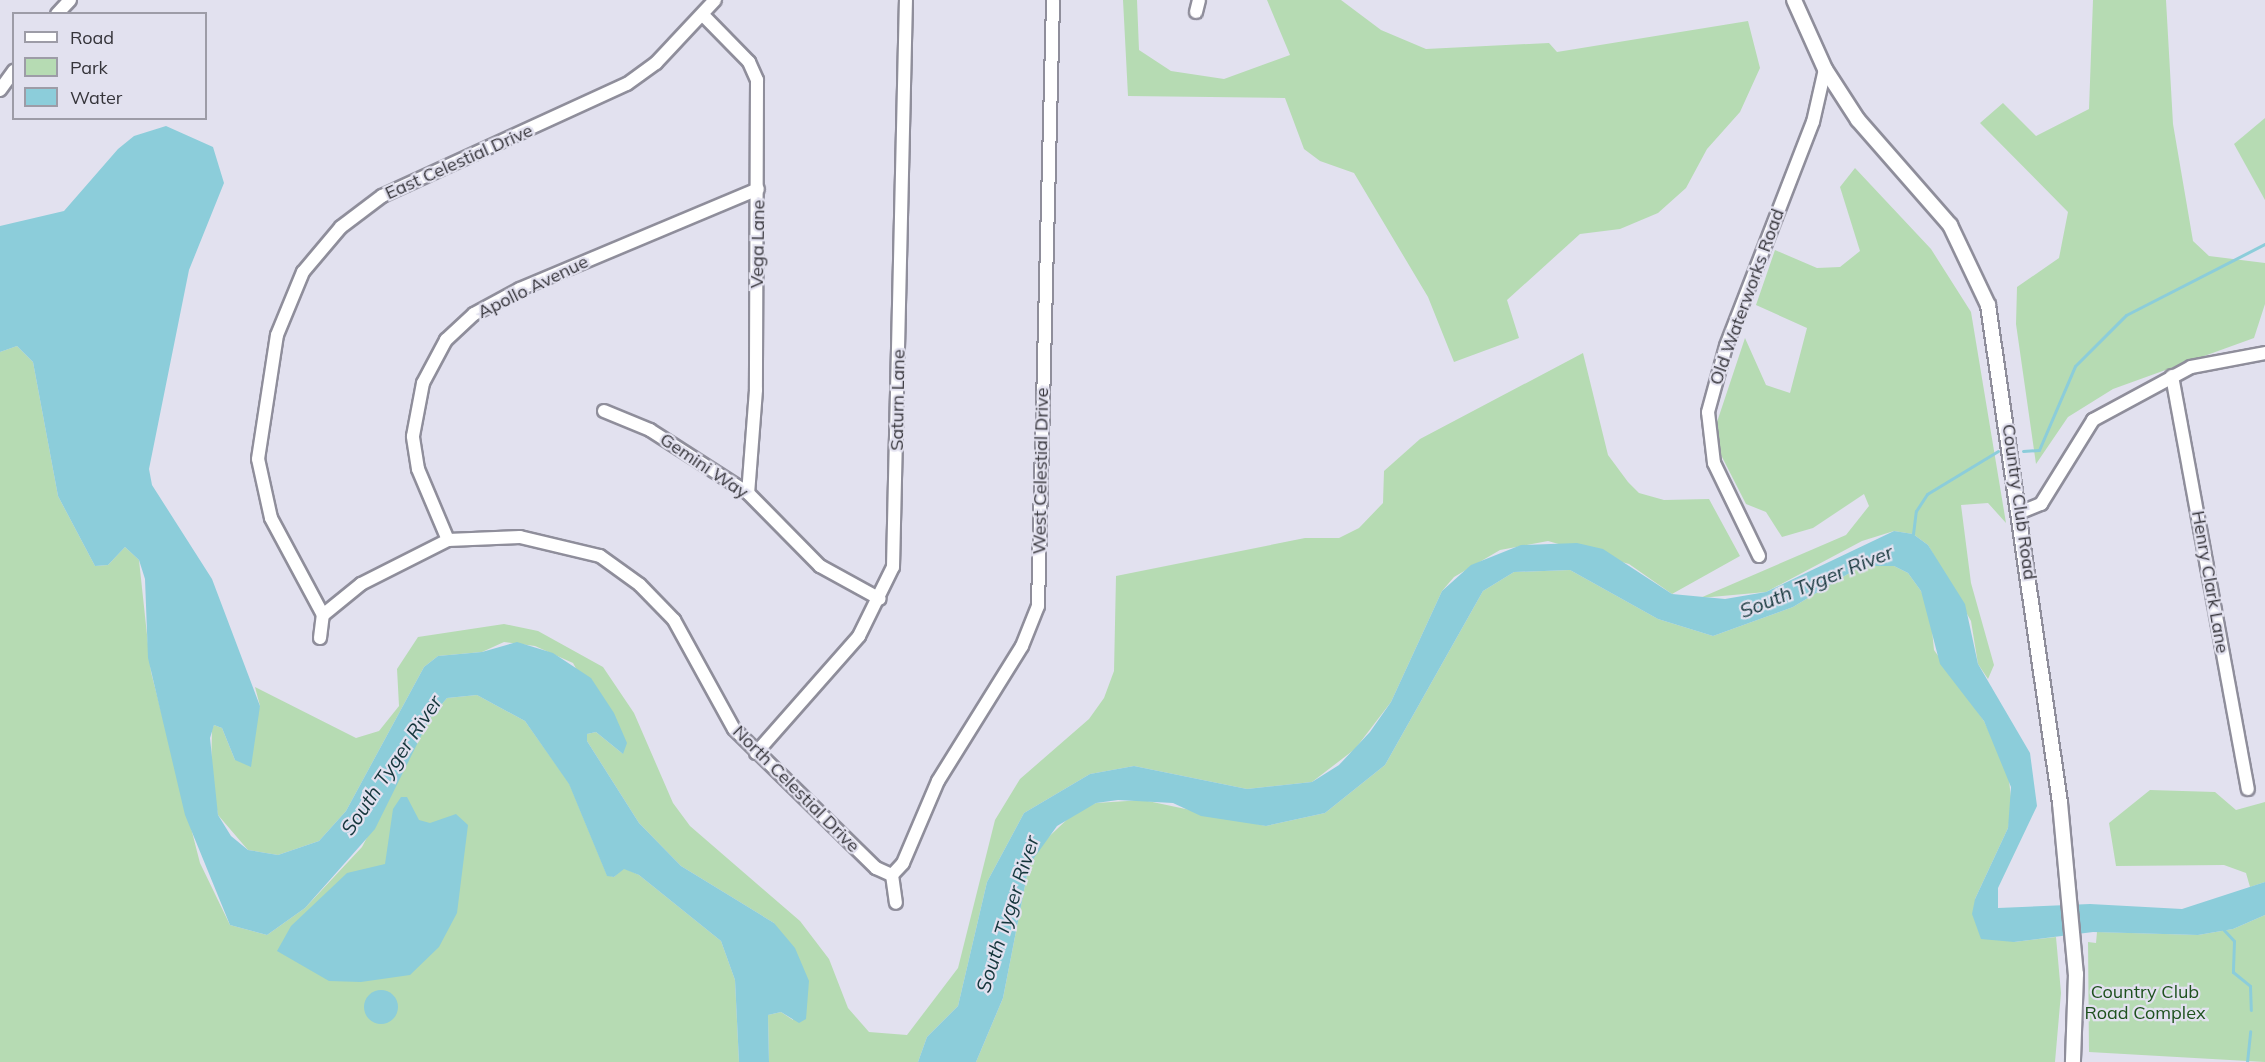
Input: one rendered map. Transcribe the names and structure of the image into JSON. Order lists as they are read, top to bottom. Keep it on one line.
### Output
{"streets":{"street":["East Celestial Drive","Vega Lane","Apollo Avenue","Old Waterworks Road","Saturn Lane","Gemini Way","West Celestial Drive","Country Club Road","Henry Clark Lane","North Celestial Drive"]},"crossings":[["East Celestial Drive","Vega Lane"],["East Celestial Drive","North Celestial Drive"],["Vega Lane","Apollo Avenue"],["Vega Lane","Gemini Way"],["Apollo Avenue","North Celestial Drive"],["Old Waterworks Road","Country Club Road"],["Saturn Lane","Gemini Way"],["Saturn Lane","North Celestial Drive"],["West Celestial Drive","North Celestial Drive"]],"water":["South Tyger River"],"parks":["Country Club Road Complex"],"legend":["Road","Park","Water"]}
